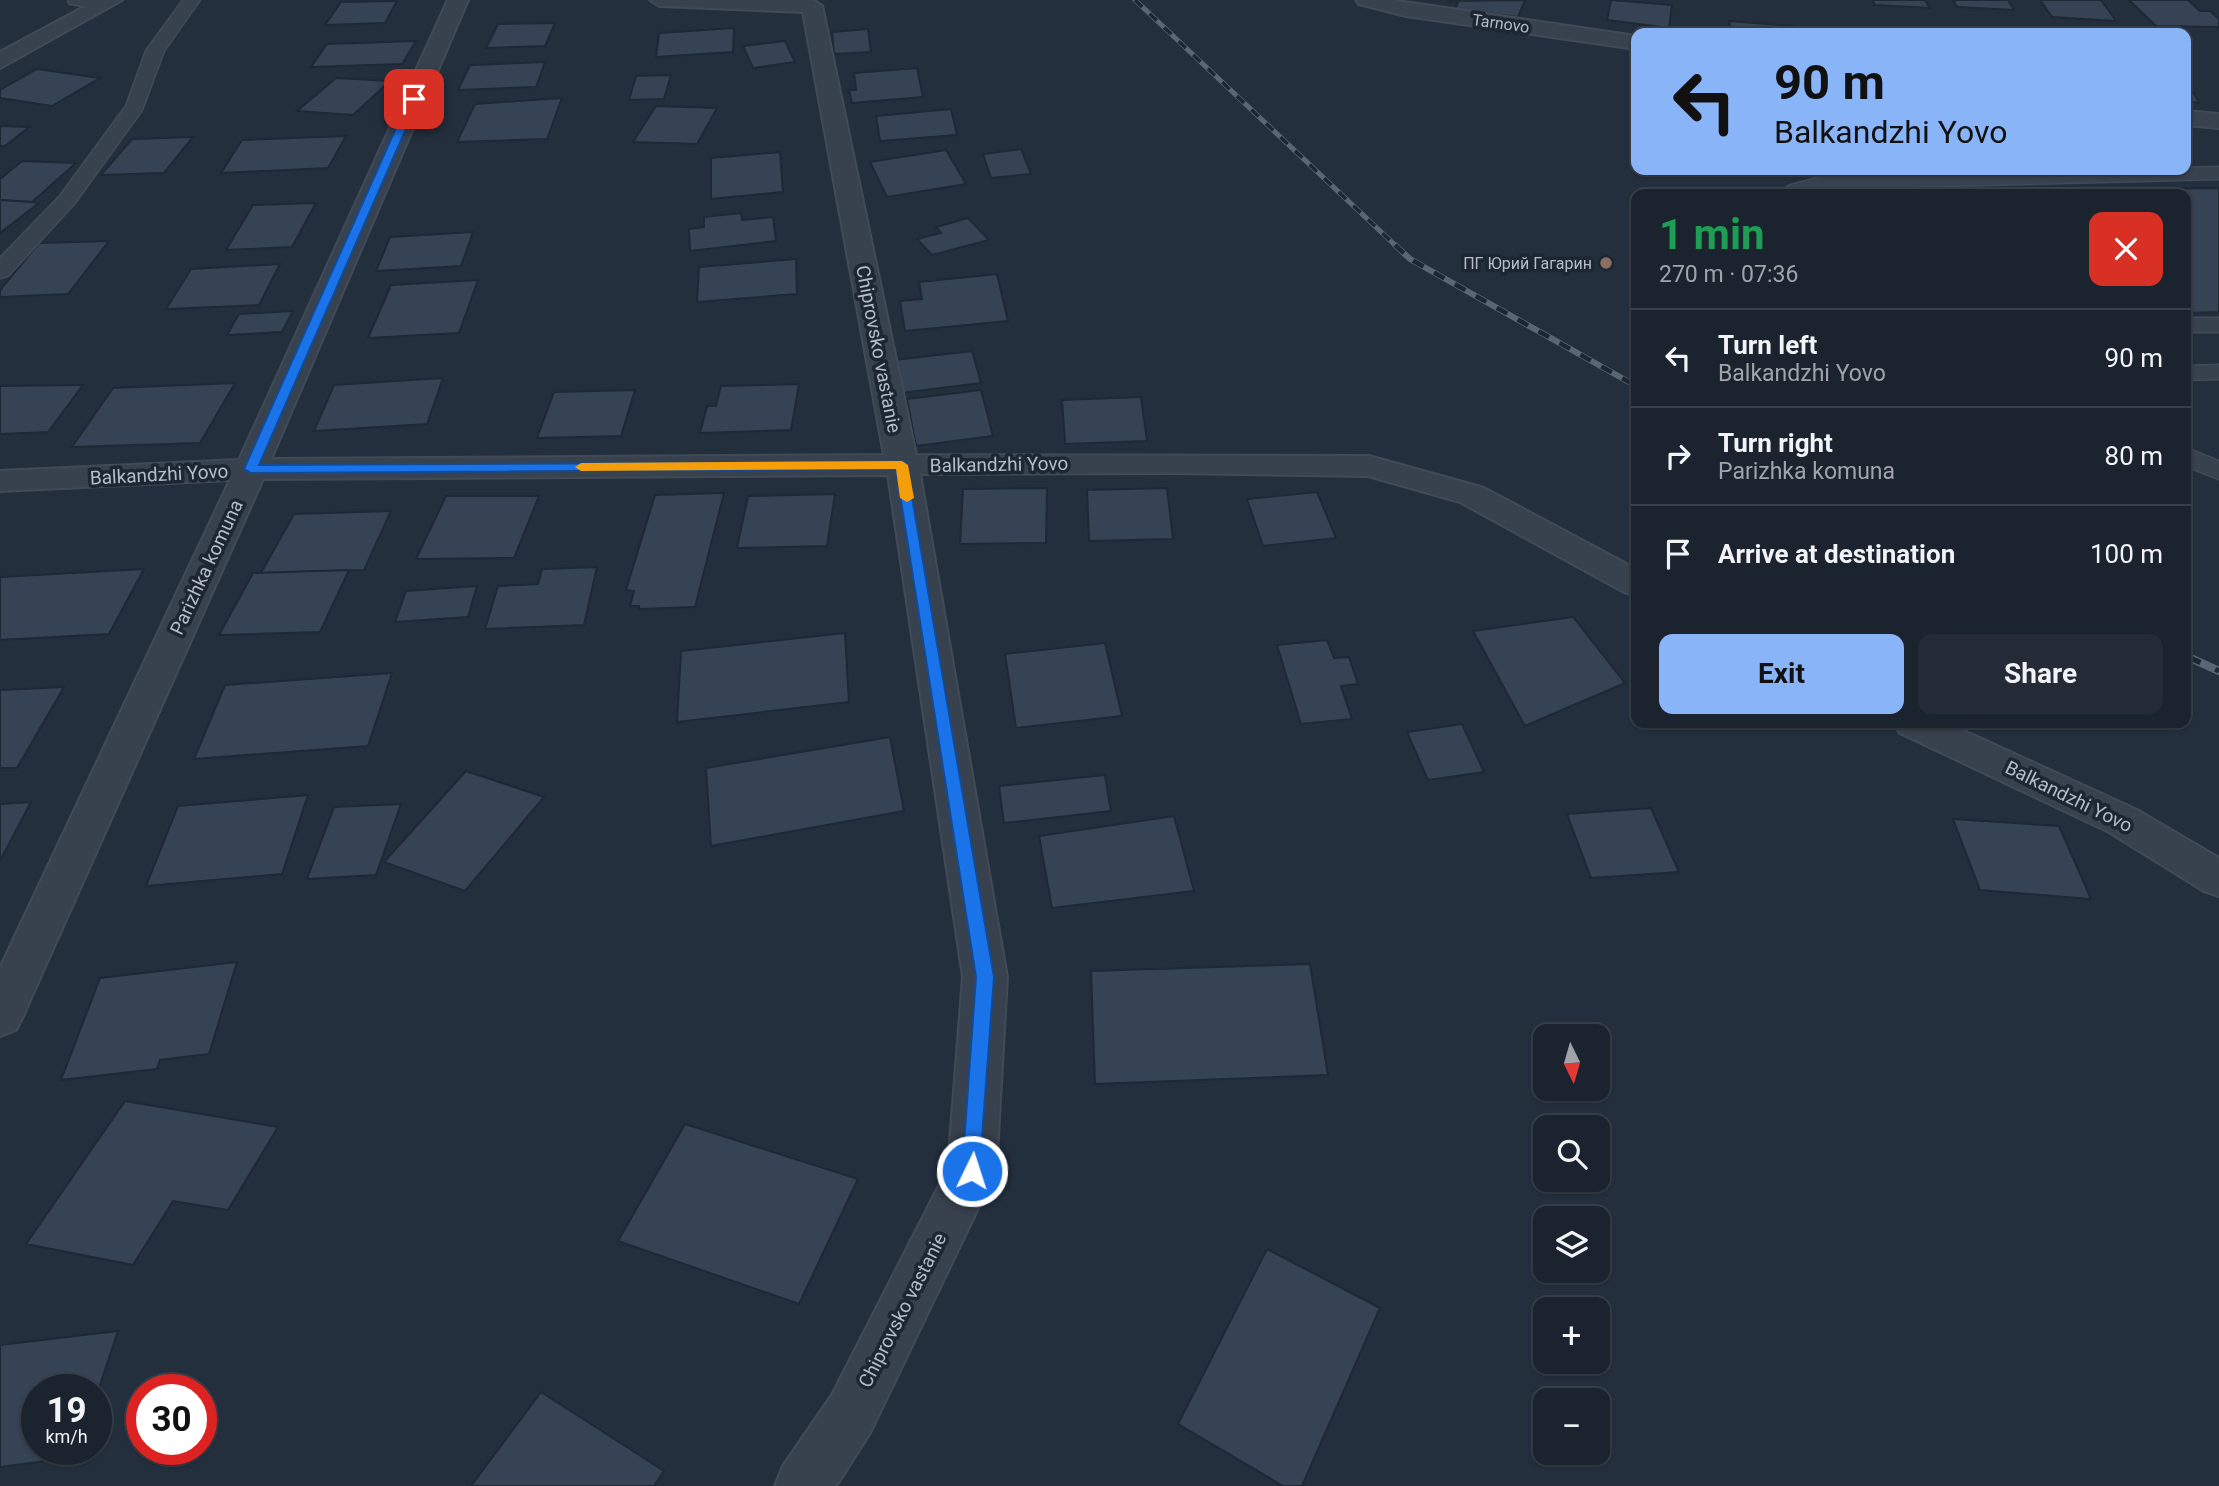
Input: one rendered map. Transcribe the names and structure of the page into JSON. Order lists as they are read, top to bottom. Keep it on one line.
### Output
{"streets":{"street":["Tarnovo","Chiprovsko vastanie","Balkandzhi Yovo","Parizhka komuna"]},"crossings":[["Chiprovsko vastanie","Balkandzhi Yovo"],["Balkandzhi Yovo","Parizhka komuna"]],"places":["ПГ Юрий Гагарин"],"north":"bottom","page":{"turn":["90 m","Balkandzhi Yovo"],"heading":["1 min","270 m · 07:36"],"list":[{"name":"Turn left","note":"Balkandzhi Yovo","value":"90 m"},{"name":"Turn right","note":"Parizhka komuna","value":"80 m"},{"name":"Arrive at destination","value":"100 m"}],"buttons":["Exit","Share"],"map_buttons":["+","−"],"speed":"19 km/h","limit":"30"}}
